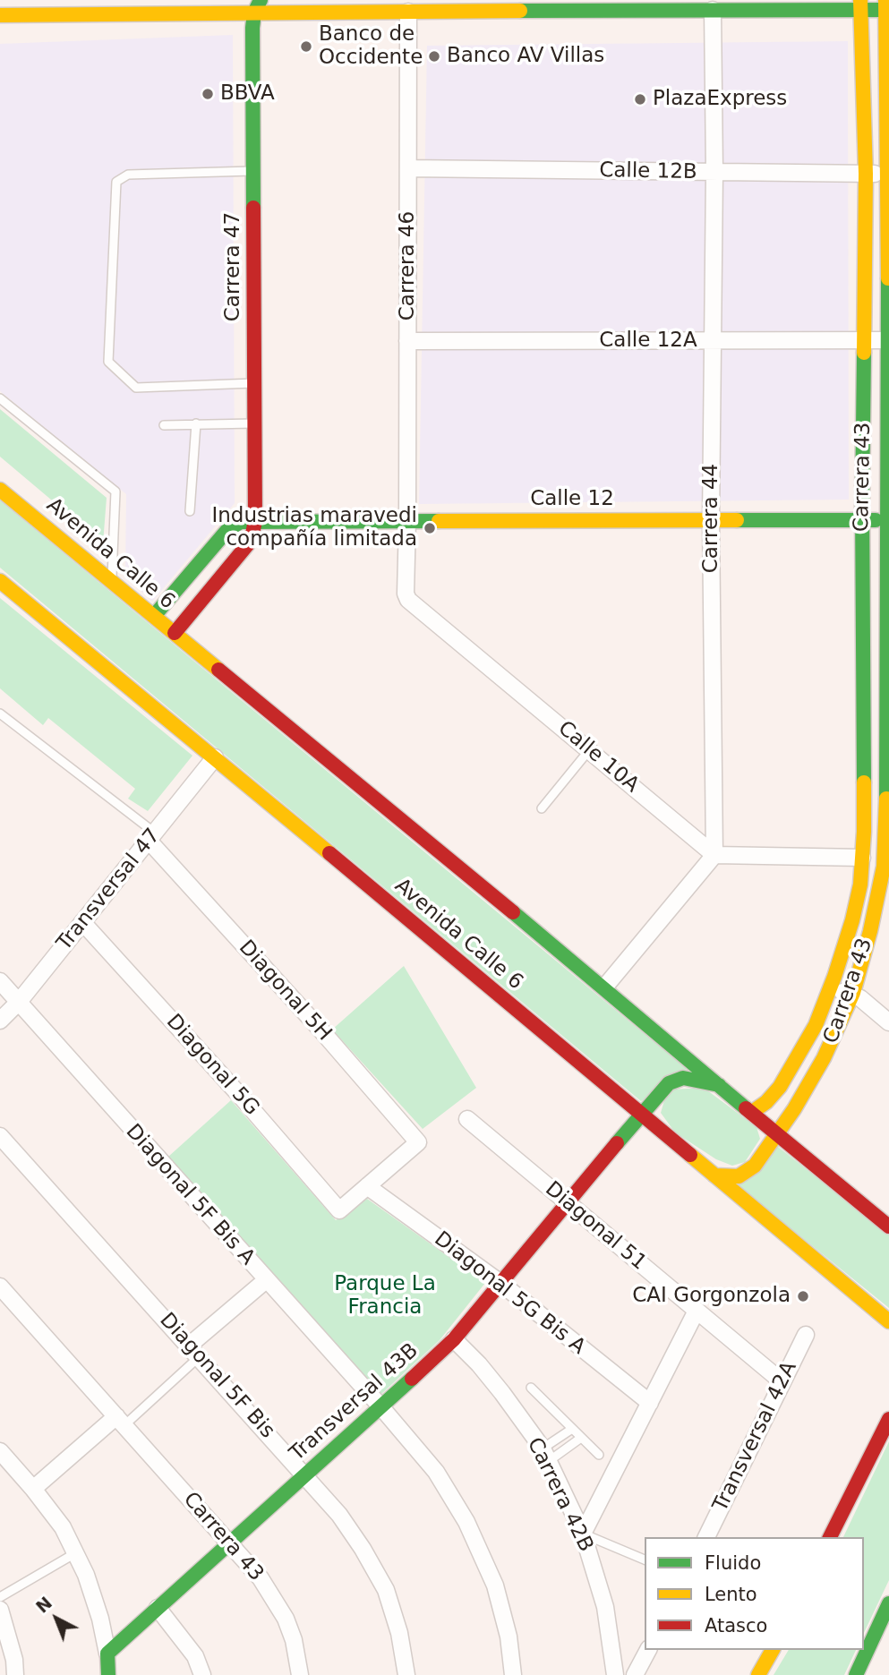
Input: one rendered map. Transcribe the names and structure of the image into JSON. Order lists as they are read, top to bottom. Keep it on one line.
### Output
{"streets":{"street":["Calle 12B","Carrera 46","Carrera 47","Calle 12A","Carrera 43","Calle 12","Carrera 44","Avenida Calle 6","Calle 10A","Transversal 47","Diagonal 5H","Diagonal 5G","Diagonal 5F Bis A","Diagonal 51","Diagonal 5G Bis A","Diagonal 5F Bis","Transversal 43B","Transversal 42A","Carrera 42B"]},"crossings":[["Calle 12B","Carrera 46"],["Calle 12B","Carrera 43"],["Calle 12B","Carrera 44"],["Carrera 46","Calle 12A"],["Carrera 46","Calle 12"],["Carrera 46","Calle 10A"],["Carrera 47","Calle 12"],["Carrera 47","Avenida Calle 6"],["Calle 12A","Carrera 43"],["Calle 12A","Carrera 44"],["Carrera 43","Calle 12"],["Carrera 43","Avenida Calle 6"],["Carrera 43","Transversal 43B"],["Calle 12","Carrera 44"],["Calle 12","Calle 10A"],["Carrera 44","Calle 10A"],["Avenida Calle 6","Transversal 47"],["Avenida Calle 6","Transversal 43B"],["Transversal 47","Diagonal 5H"],["Transversal 47","Diagonal 5G"],["Transversal 47","Diagonal 5F Bis A"],["Diagonal 5H","Diagonal 5G"],["Diagonal 5H","Diagonal 5G Bis A"],["Diagonal 5G","Diagonal 5G Bis A"],["Diagonal 5F Bis A","Transversal 43B"],["Diagonal 51","Transversal 43B"],["Diagonal 51","Transversal 42A"],["Diagonal 5G Bis A","Transversal 43B"],["Diagonal 5F Bis","Transversal 43B"],["Transversal 43B","Carrera 42B"]],"parks":["Parque La Francia"],"places":["Banco de Occidente","Banco AV Villas","BBVA","PlazaExpress","Industrias maravedi compañía limitada","CAI Gorgonzola"],"legend":["Fluido","Lento","Atasco"],"north":"top left"}
